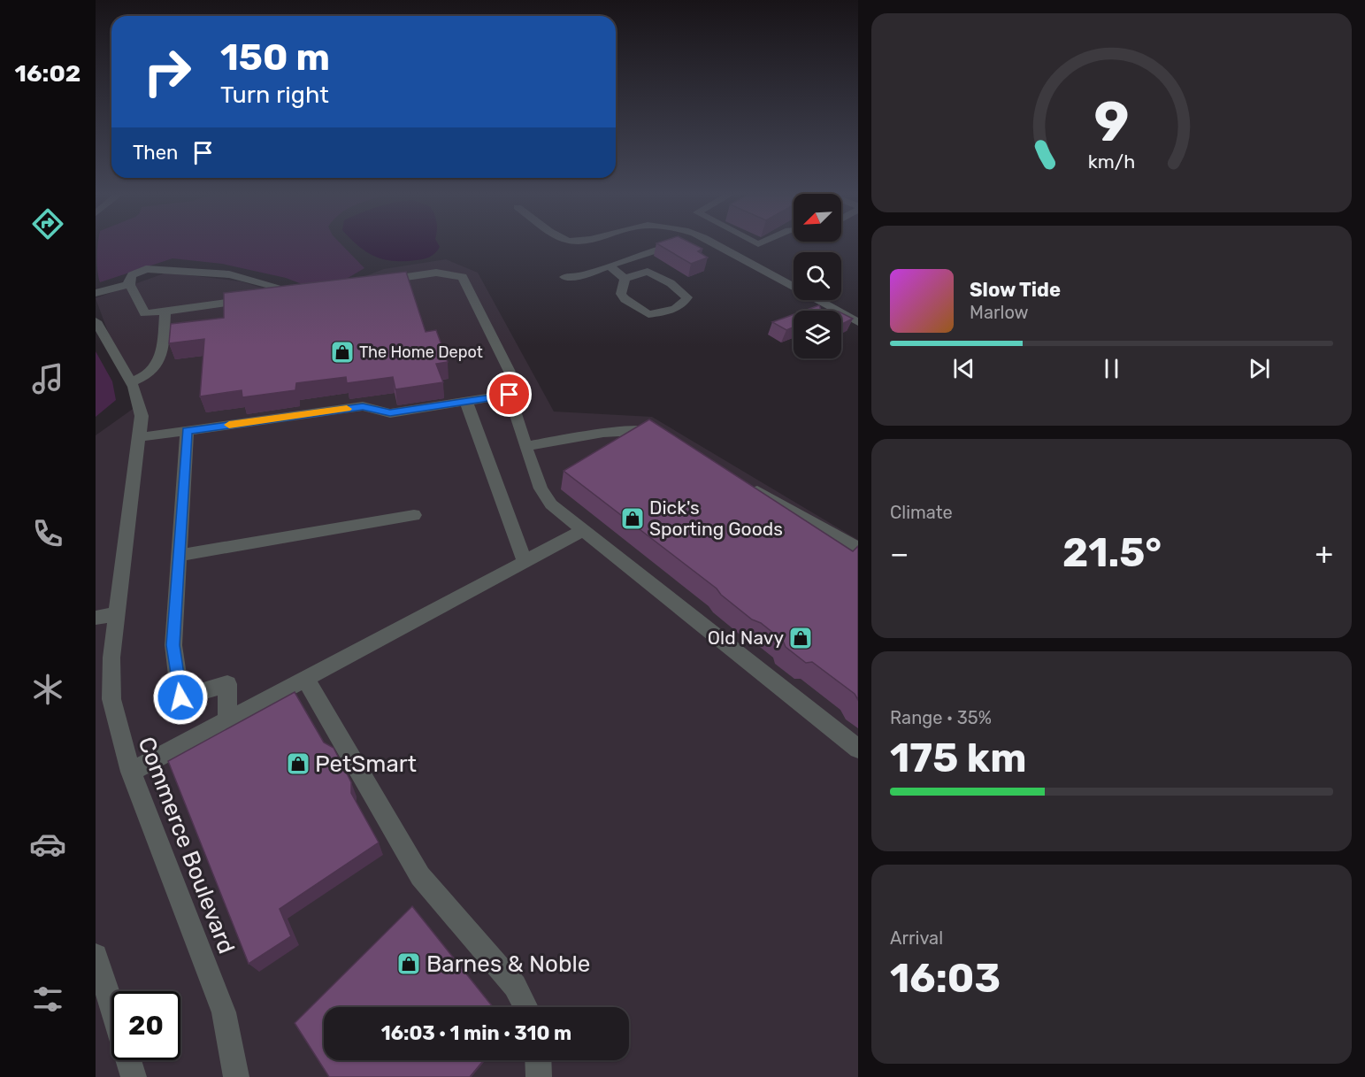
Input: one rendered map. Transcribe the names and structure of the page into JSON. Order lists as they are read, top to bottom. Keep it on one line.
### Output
{"streets":{"street":["Commerce Boulevard"]},"places":{"shop":["The Home Depot","Dick's Sporting Goods","Old Navy","PetSmart","Barnes & Noble"]},"north":"bottom left","page":{"tabs":"16:02","turn":["150 m","Turn right"],"then":"Then","song":["Slow Tide","Marlow"],"tile":["Climate",["Range · 35%","175 km"],["Arrival","16:03"]],"heat":["−","21.5°","+"],"limit":"20","trip":"16:03 · 1 min · 310 m","gauge":["9","km/h"]}}
